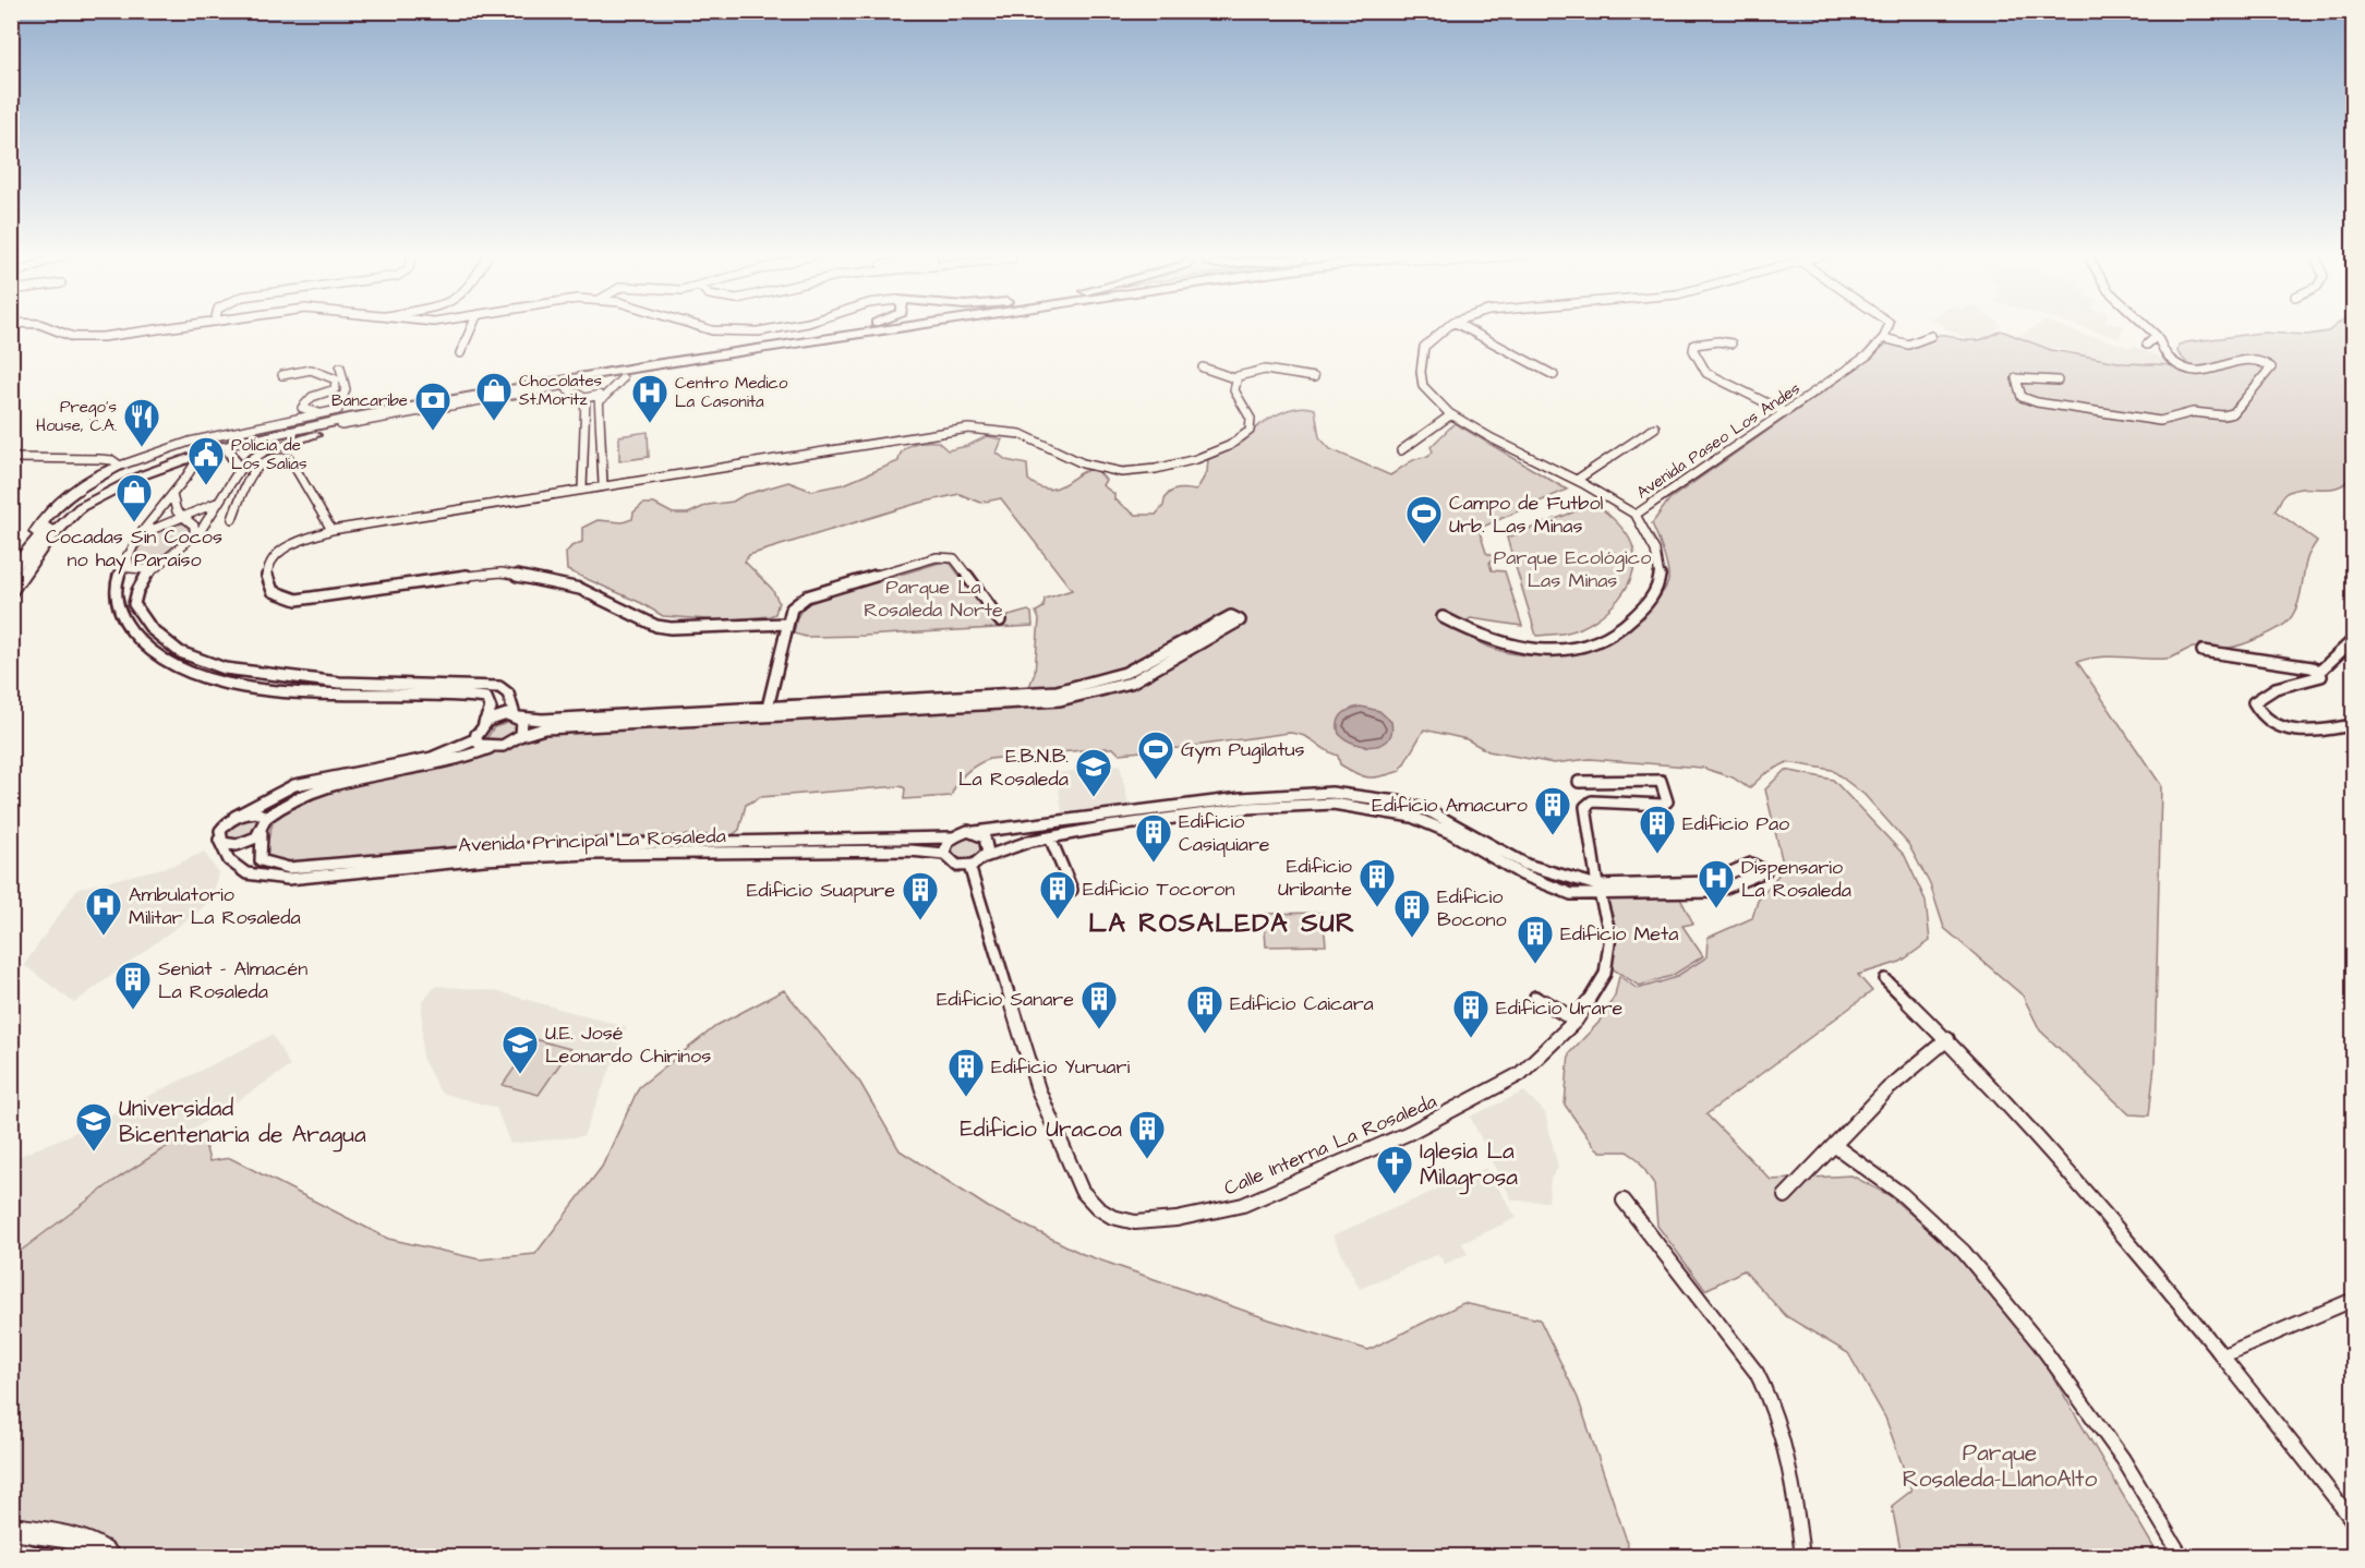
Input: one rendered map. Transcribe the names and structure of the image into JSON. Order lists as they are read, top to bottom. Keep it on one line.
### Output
{"streets":{"street":["Avenida Paseo Los Andes","Avenida Principal La Rosaleda","Calle Interna La Rosaleda"]},"crossings":[["Avenida Principal La Rosaleda","Calle Interna La Rosaleda"]],"districts":["LA ROSALEDA SUR"],"parks":["Parque Ecológico Las Minas","Parque La Rosaleda Norte","Parque Rosaleda-LlanoAlto"],"places":{"shop":["Chocolates St.Moritz","Cocadas Sin Cocos no hay Paraíso"],"hospital":["Centro Medico La Casonita","Dispensario La Rosaleda","Ambulatorio Militar La Rosaleda"],"bank":["Bancaribe"],"restaurant":["Prego's House, C.A."],"public building":["Policia de Los Salias"],"sports":["Campo de Futbol Urb. Las Minas","Gym Pugilatus"],"school or university":["E.B.N.B. La Rosaleda","U.E. José Leonardo Chirinos","Universidad Bicentenaria de Aragua"],"building":["Edificio Amacuro","Edificio Pao","Edificio Casiquiare","Edificio Uribante","Edificio Tocoron","Edificio Suapure","Edificio Bocono","Edificio Meta","Seniat - Almacén La Rosaleda","Edificio Sanare","Edificio Caicara","Edificio Urare","Edificio Yuruari","Edificio Uracoa"],"church":["Iglesia La Milagrosa"]}}
